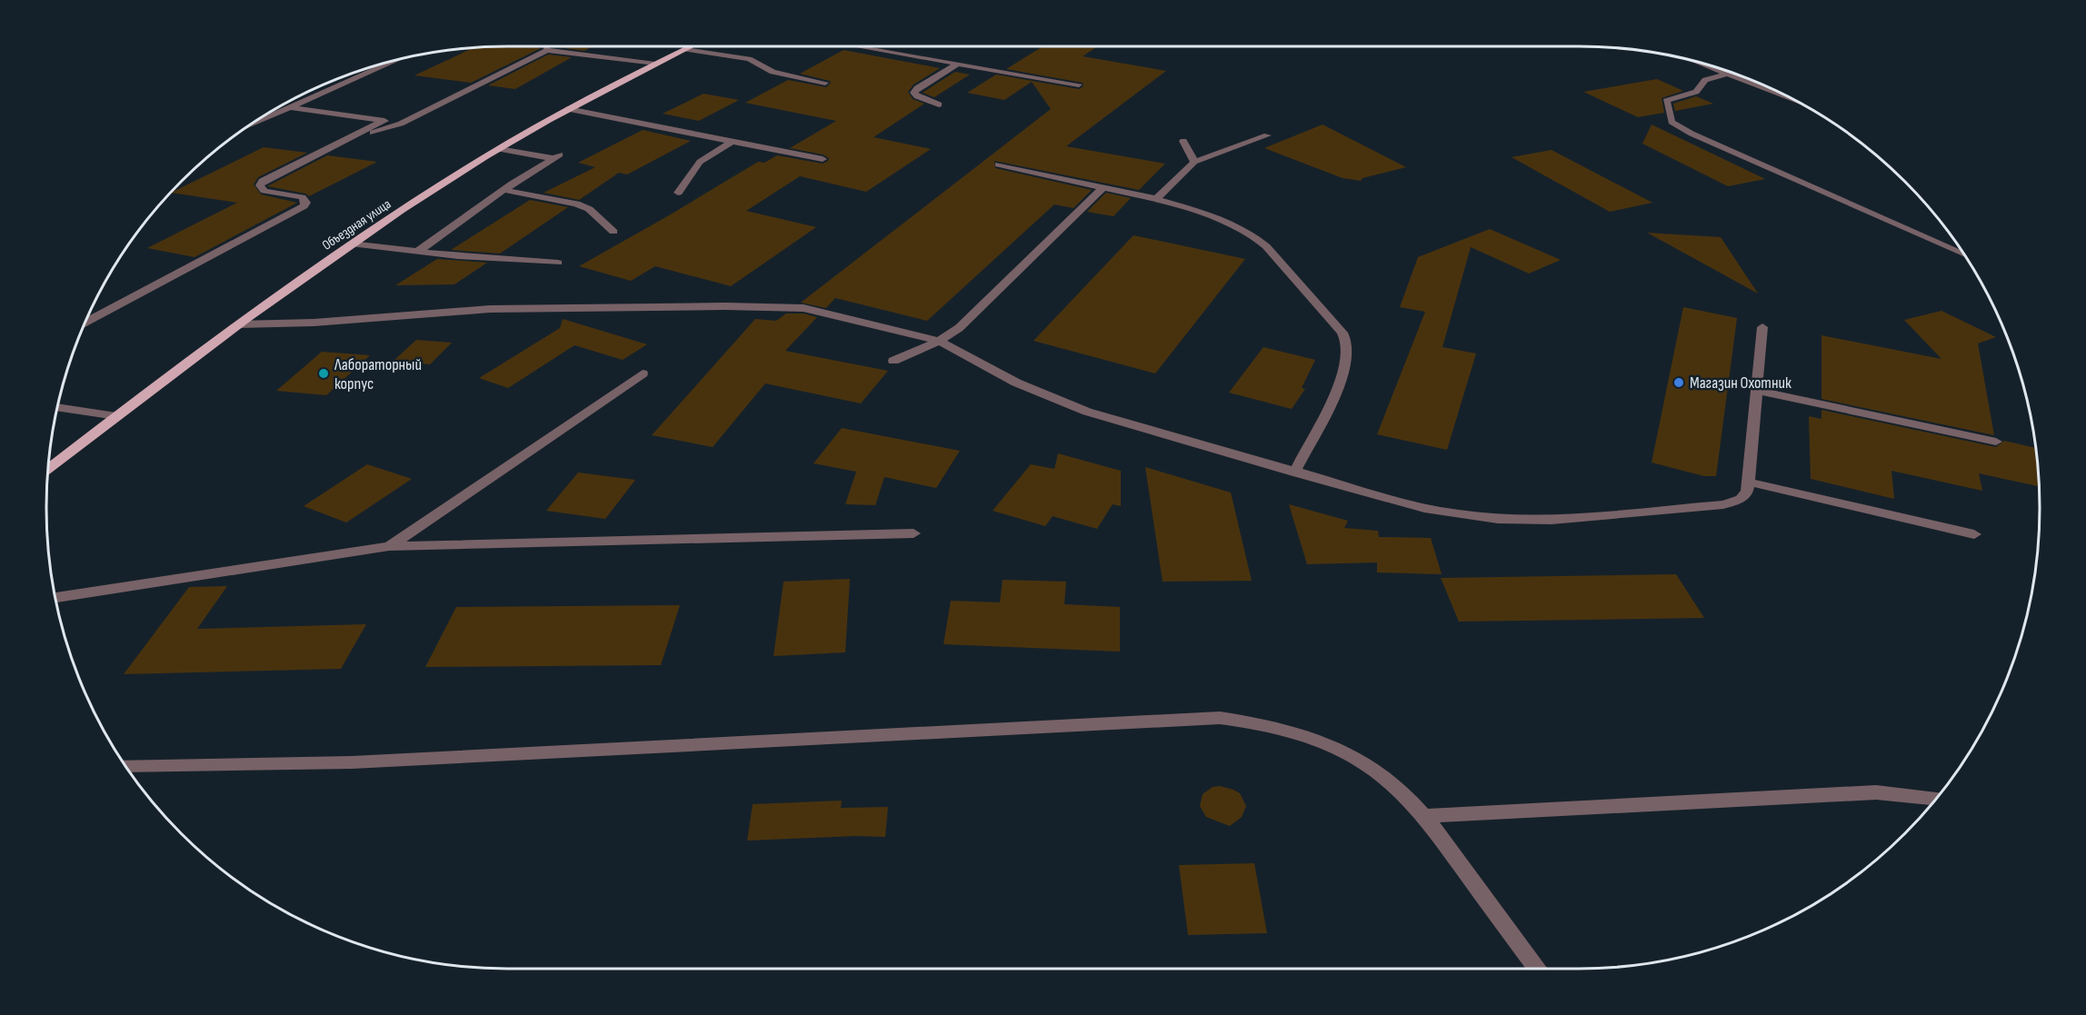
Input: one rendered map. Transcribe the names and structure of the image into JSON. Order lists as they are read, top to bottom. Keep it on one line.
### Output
{"streets":{"main road":["Объездная улица"]},"places":["Лабораторный корпус","Магазин Охотник"]}
